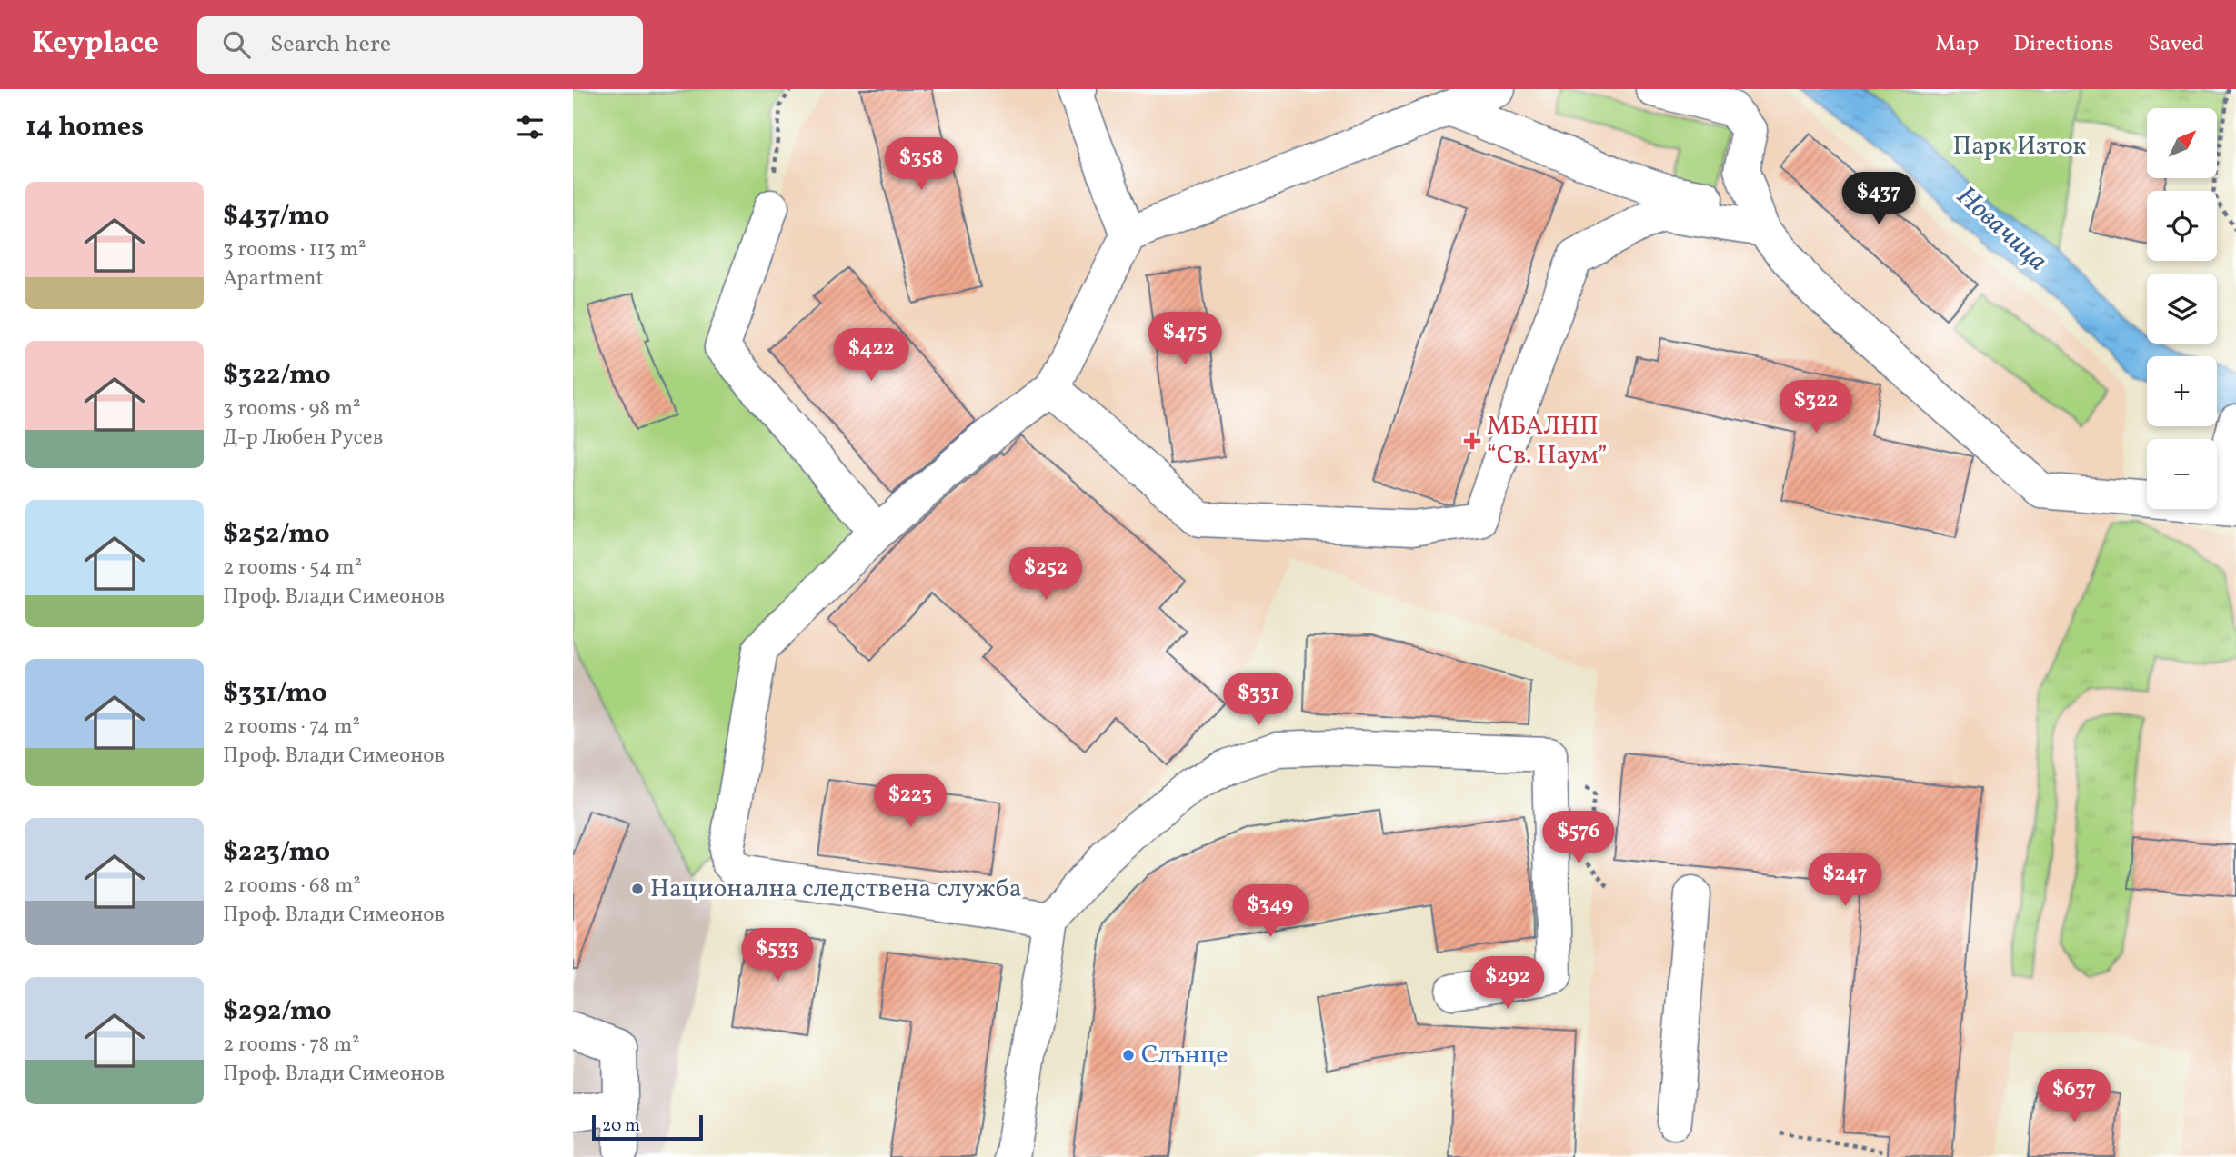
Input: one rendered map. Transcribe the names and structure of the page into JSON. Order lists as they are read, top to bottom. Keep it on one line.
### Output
{"water":["Новачица"],"parks":["Парк Изток"],"places":{"health":["MБАЛНП “Св. Наум”"],"other":["Национална следствена служба","Слънце"]},"scale_bar":"20 m","north":"top right","page":{"header":"Keyplace","search":"Search here","nav":["Map","Directions","Saved"],"heading":"14 homes","map_buttons":["+","−"],"price":["$358","$437","$475","$422","$322","$252","$331","$223","$576","$247","$349","$533","$292","$637"],"list":[{"name":"$437/mo","note":"3 rooms · 113 m² · Apartment"},{"name":"$322/mo","note":"3 rooms · 98 m² · Д-р Любен Русев"},{"name":"$252/mo","note":"2 rooms · 54 m² · Проф. Влади Симеонов"},{"name":"$331/mo","note":"2 rooms · 74 m² · Проф. Влади Симеонов"},{"name":"$223/mo","note":"2 rooms · 68 m² · Проф. Влади Симеонов"},{"name":"$292/mo","note":"2 rooms · 78 m² · Проф. Влади Симеонов"}],"scale":"20 m"}}
